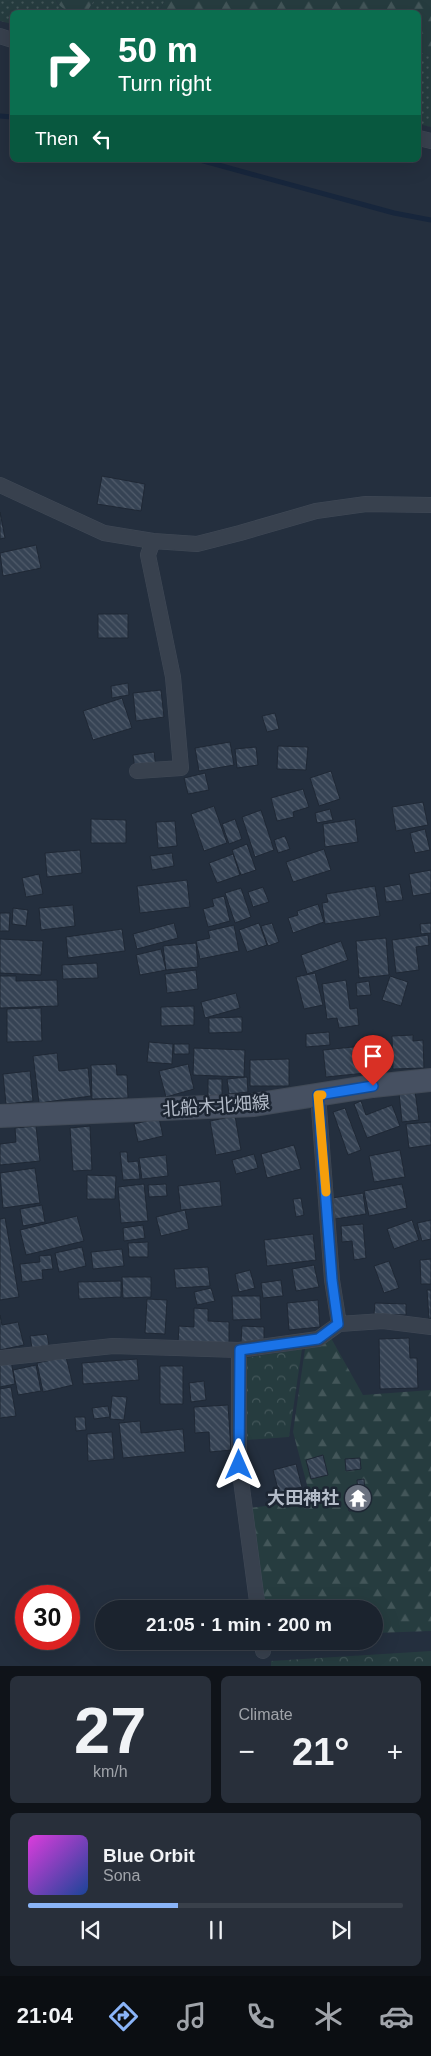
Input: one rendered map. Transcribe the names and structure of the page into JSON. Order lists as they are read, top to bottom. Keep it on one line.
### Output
{"streets":{"main road":["北船木北畑線"]},"places":{"temple":["大田神社"]},"page":{"turn":["50 m","Turn right"],"then":"Then","limit":"30","trip":"21:05 · 1 min · 200 m","tile":[["27","km/h"],"Climate"],"heat":["−","21°","+"],"song":["Blue Orbit","Sona"],"tabs":"21:04"}}
